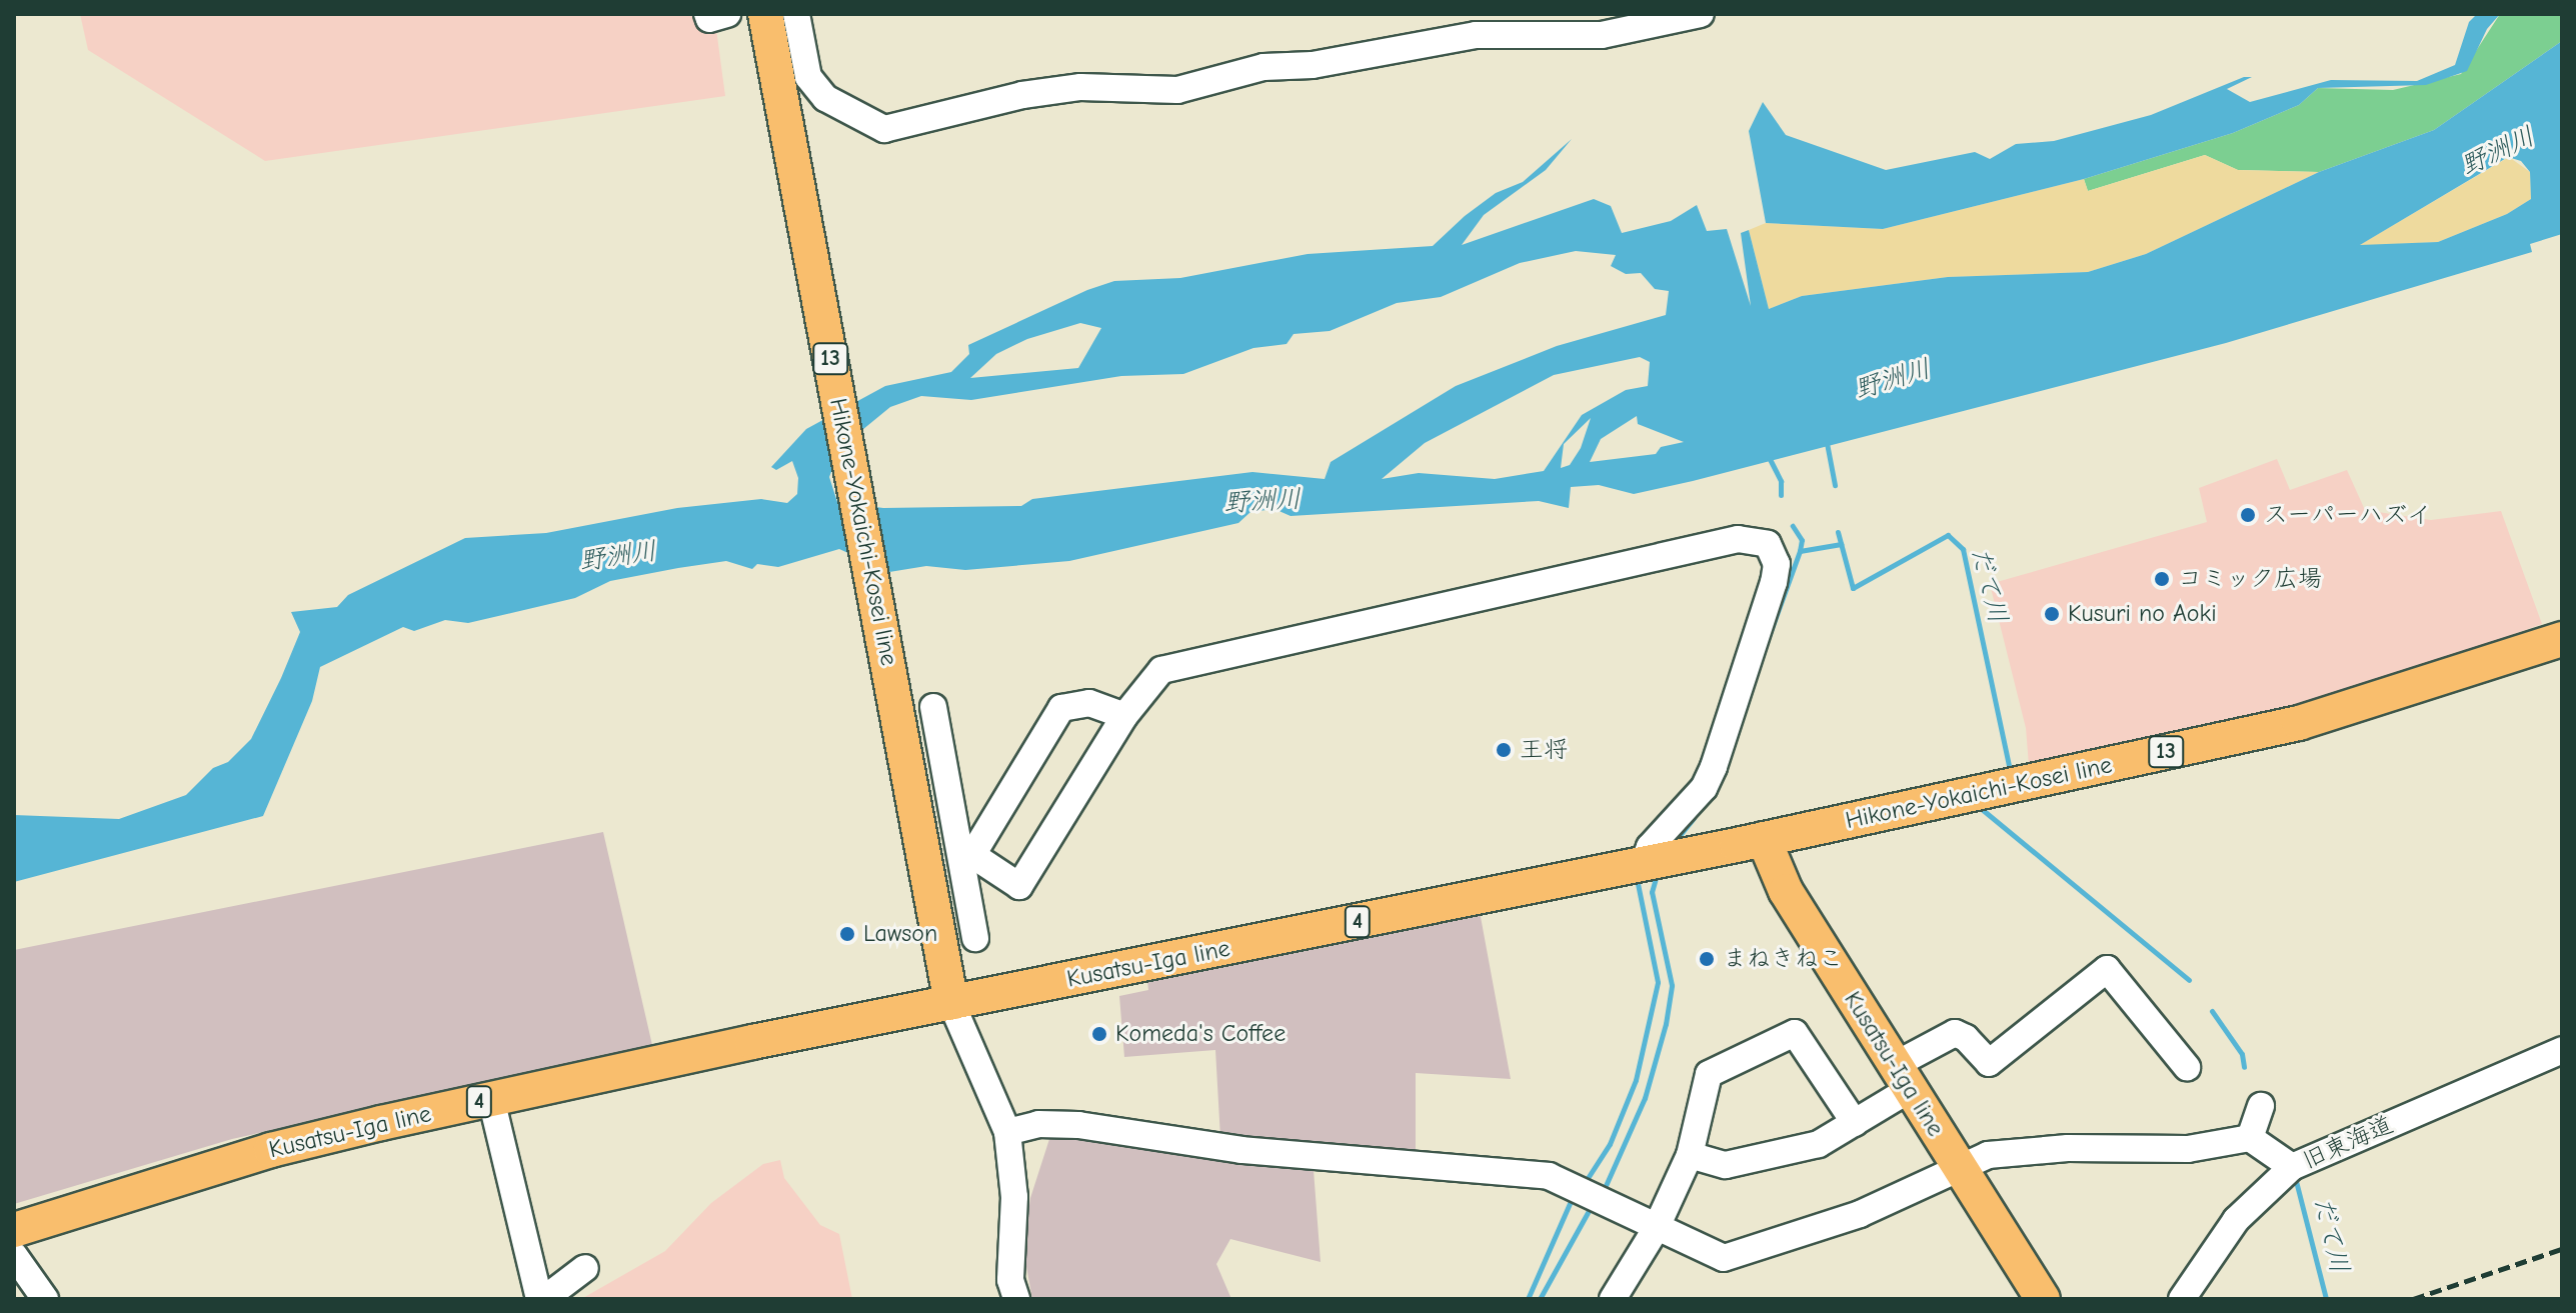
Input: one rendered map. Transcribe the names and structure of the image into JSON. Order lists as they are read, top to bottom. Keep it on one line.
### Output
{"streets":{"main road":["13","Hikone-Yokaichi-Kosei line","4","Kusatsu-Iga line"],"street":["旧東海道"]},"crossings":[["Hikone-Yokaichi-Kosei line","Kusatsu-Iga line"]],"water":["野洲川","だて川"],"places":["スーパーハズイ","コミック広場","Kusuri no Aoki","王将","Lawson","まねきねこ","Komeda's Coffee"]}
